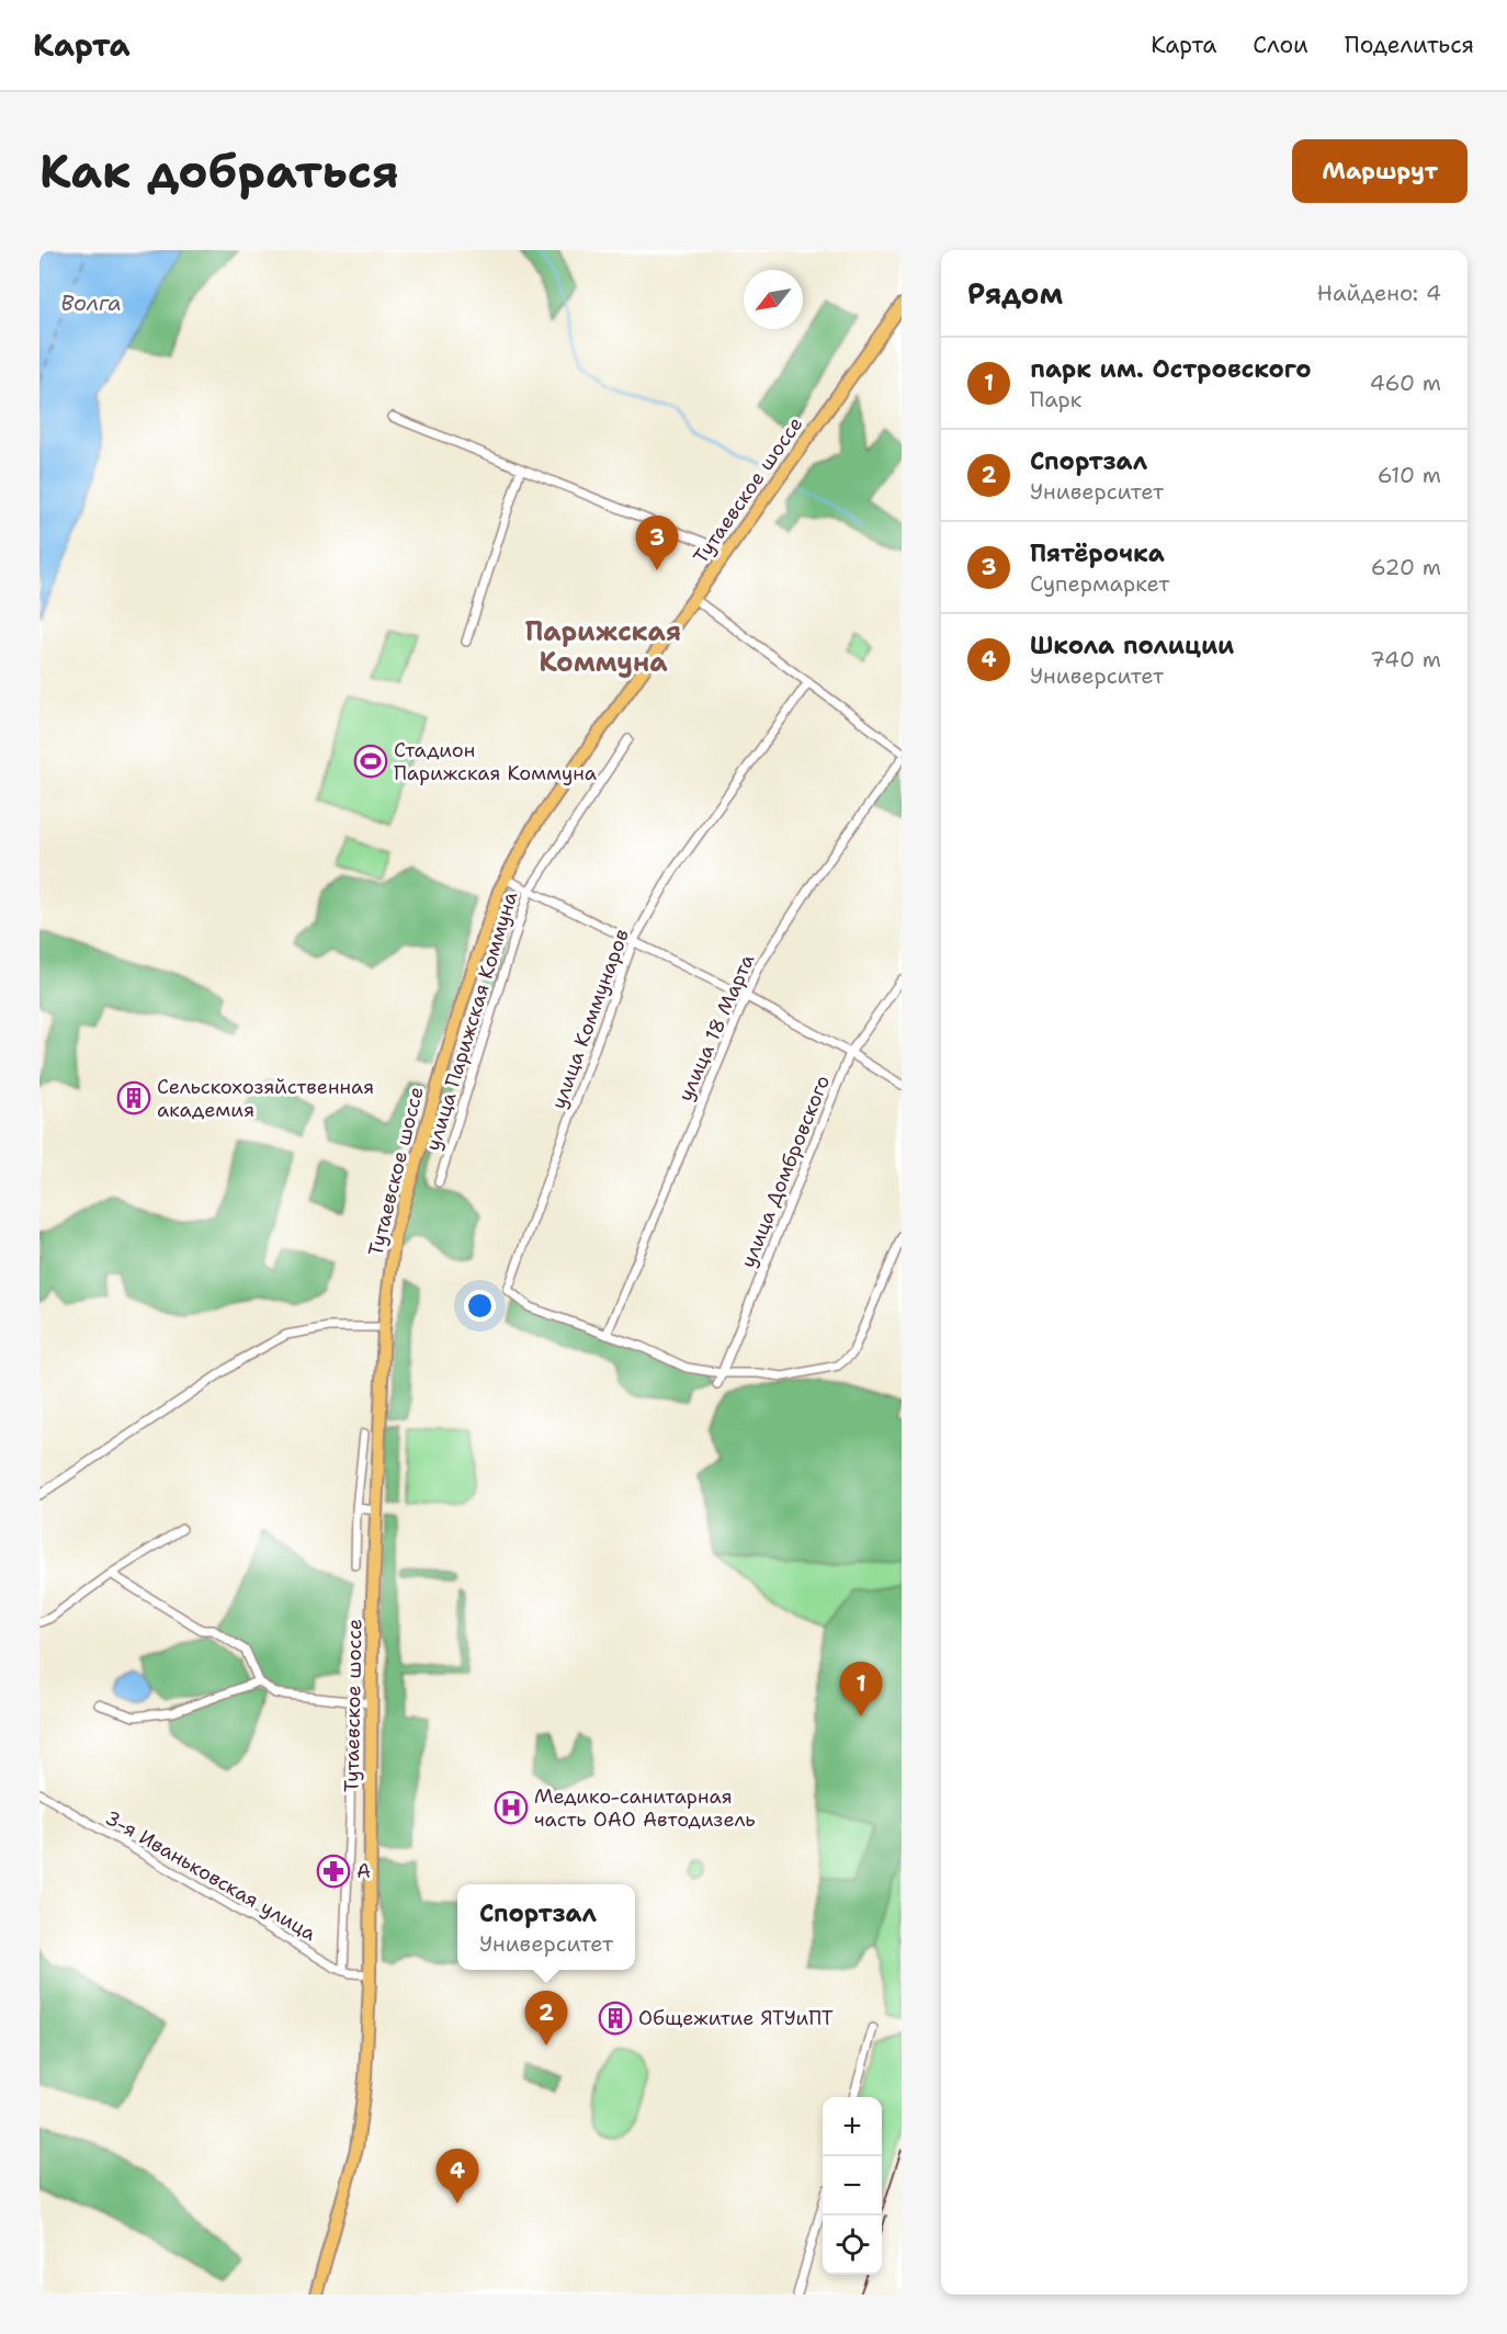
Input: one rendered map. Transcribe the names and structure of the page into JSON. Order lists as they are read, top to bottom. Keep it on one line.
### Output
{"streets":{"main road":["Тутаевское шоссе"],"street":["улица Коммунаров","улица Парижская Коммуна","улица 18 Марта","улица Домбровского","3-я Иваньковская улица"]},"crossings":[["Тутаевское шоссе","3-я Иваньковская улица"],["улица Коммунаров","улица 18 Марта"]],"districts":["Парижская Коммуна"],"water":["Волга"],"places":{"sports":["Стадион Парижская Коммуна"],"building":["Сельскохозяйственная академия","Общежитие ЯТУиПТ"],"hospital":["Медико-санитарная часть ОАО Автодизель"],"pharmacy":["А"]},"north":"bottom left","page":{"header":"Карта","nav":["Карта","Слои","Поделиться"],"buttons":"Маршрут","title":"Как добраться","heading":["Рядом","Найдено: 4"],"list":[{"mark":"1","name":"парк им. Островского","note":"Парк","value":"460 m"},{"mark":"2","name":"Спортзал","note":"Университет","value":"610 m"},{"mark":"3","name":"Пятёрочка","note":"Супермаркет","value":"620 m"},{"mark":"4","name":"Школа полиции","note":"Университет","value":"740 m"}],"pins":["3","1","2","4"],"popup":["Спортзал","Университет"],"map_buttons":["+","−"]}}
